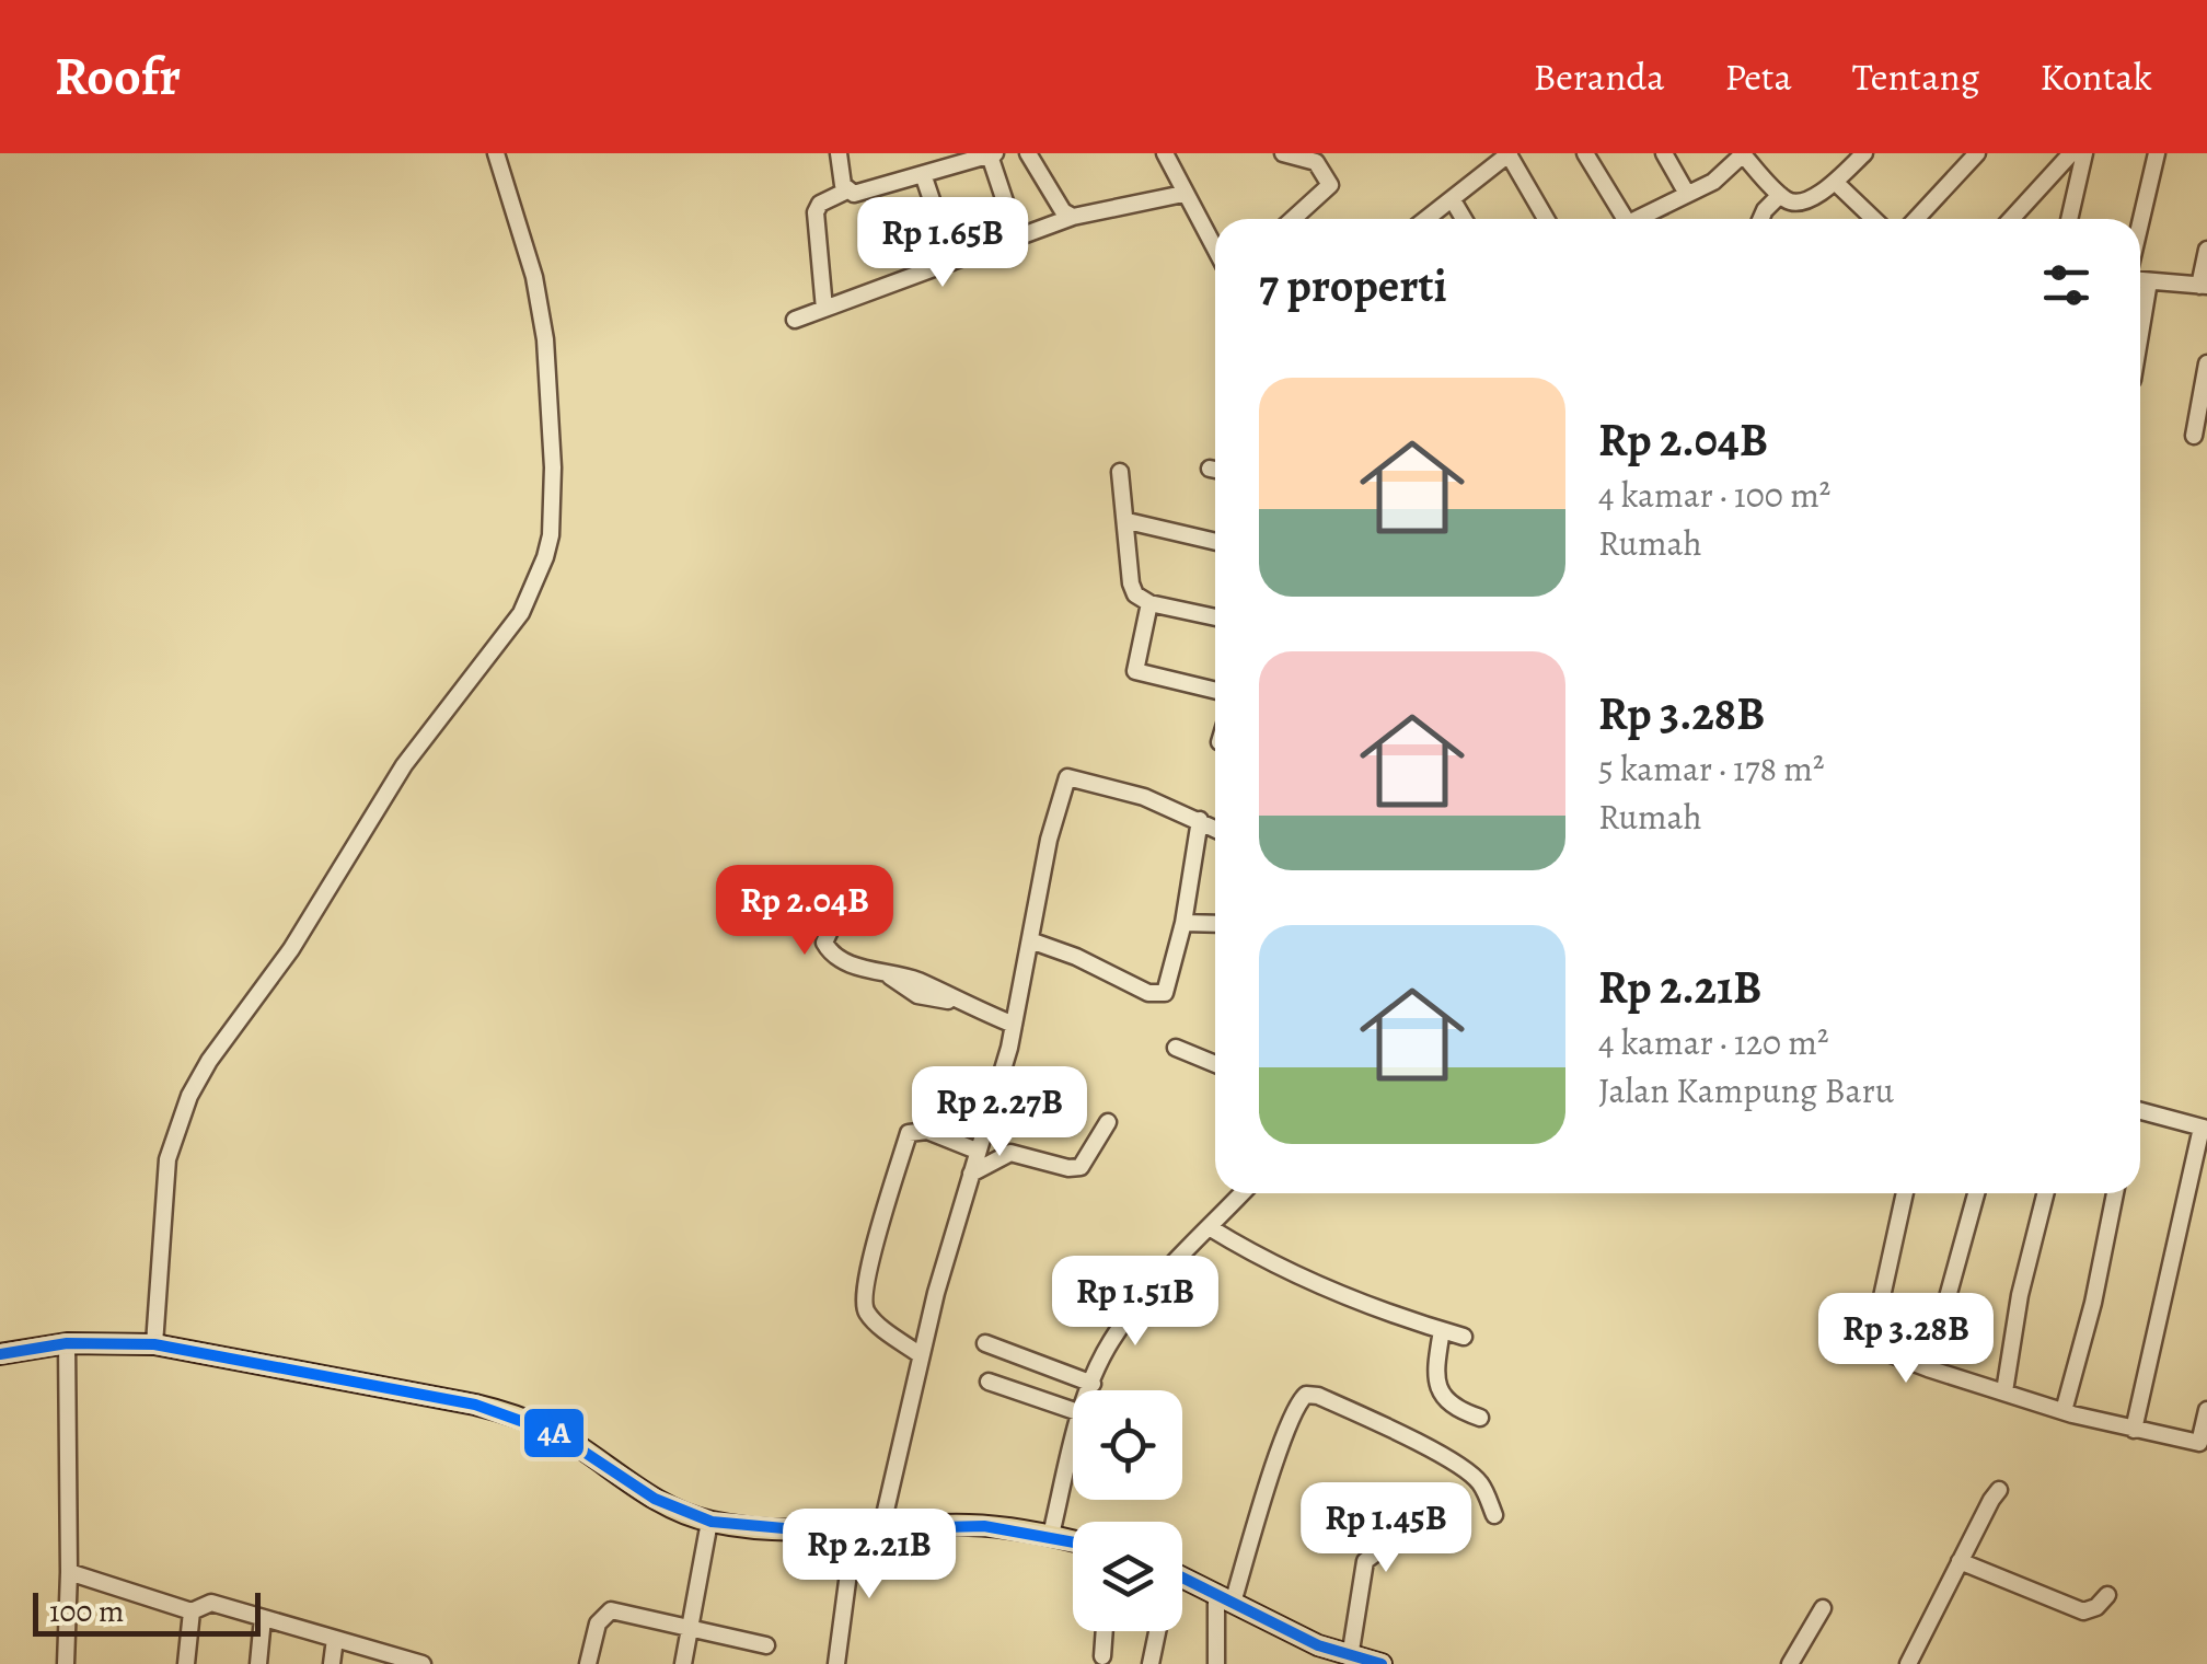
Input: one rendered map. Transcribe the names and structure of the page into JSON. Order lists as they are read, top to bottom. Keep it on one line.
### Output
{"lines":["transit line 4A"],"scale_bar":"100 m","page":{"header":"Roofr","nav":["Beranda","Peta","Tentang","Kontak"],"price":["Rp 1.65B","Rp 2.04B","Rp 2.27B","Rp 1.51B","Rp 3.28B","Rp 1.45B","Rp 2.21B"],"heading":"7 properti","list":[{"name":"Rp 2.04B","note":"4 kamar · 100 m² · Rumah"},{"name":"Rp 3.28B","note":"5 kamar · 178 m² · Rumah"},{"name":"Rp 2.21B","note":"4 kamar · 120 m² · Jalan Kampung Baru"}],"scale":"100 m"}}
